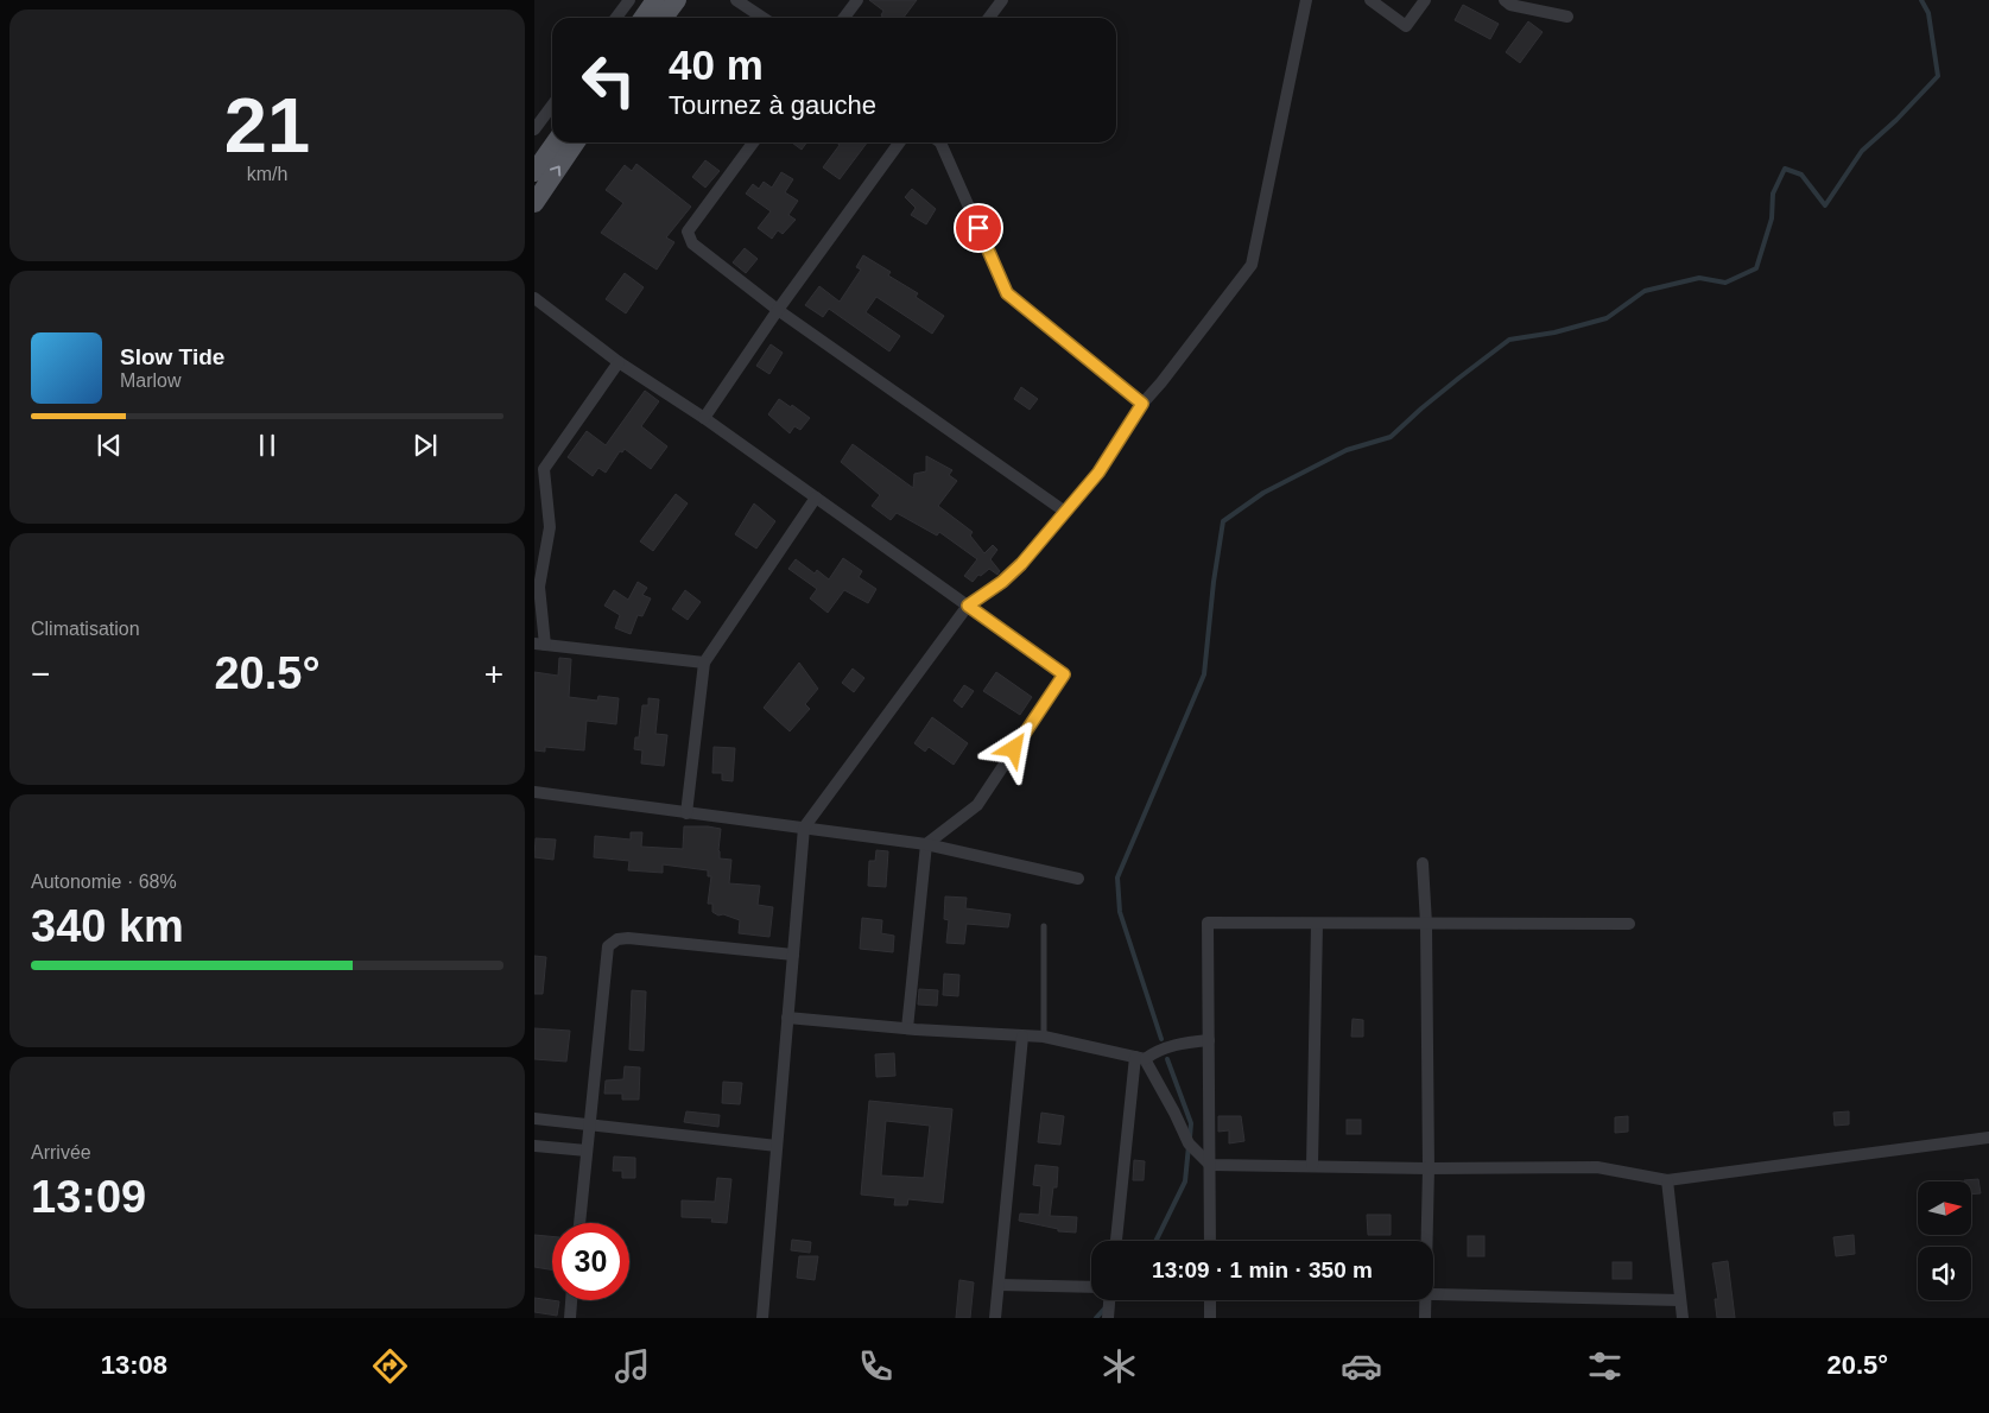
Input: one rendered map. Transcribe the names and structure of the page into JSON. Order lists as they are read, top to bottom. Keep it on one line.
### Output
{"north":"right","page":{"tile":[["21","km/h"],"Climatisation",["Autonomie · 68%","340 km"],["Arrivée","13:09"]],"turn":["40 m","Tournez à gauche"],"song":["Slow Tide","Marlow"],"heat":["−","20.5°","+"],"limit":"30","trip":"13:09 · 1 min · 350 m","tabs":["13:08","20.5°"]}}
